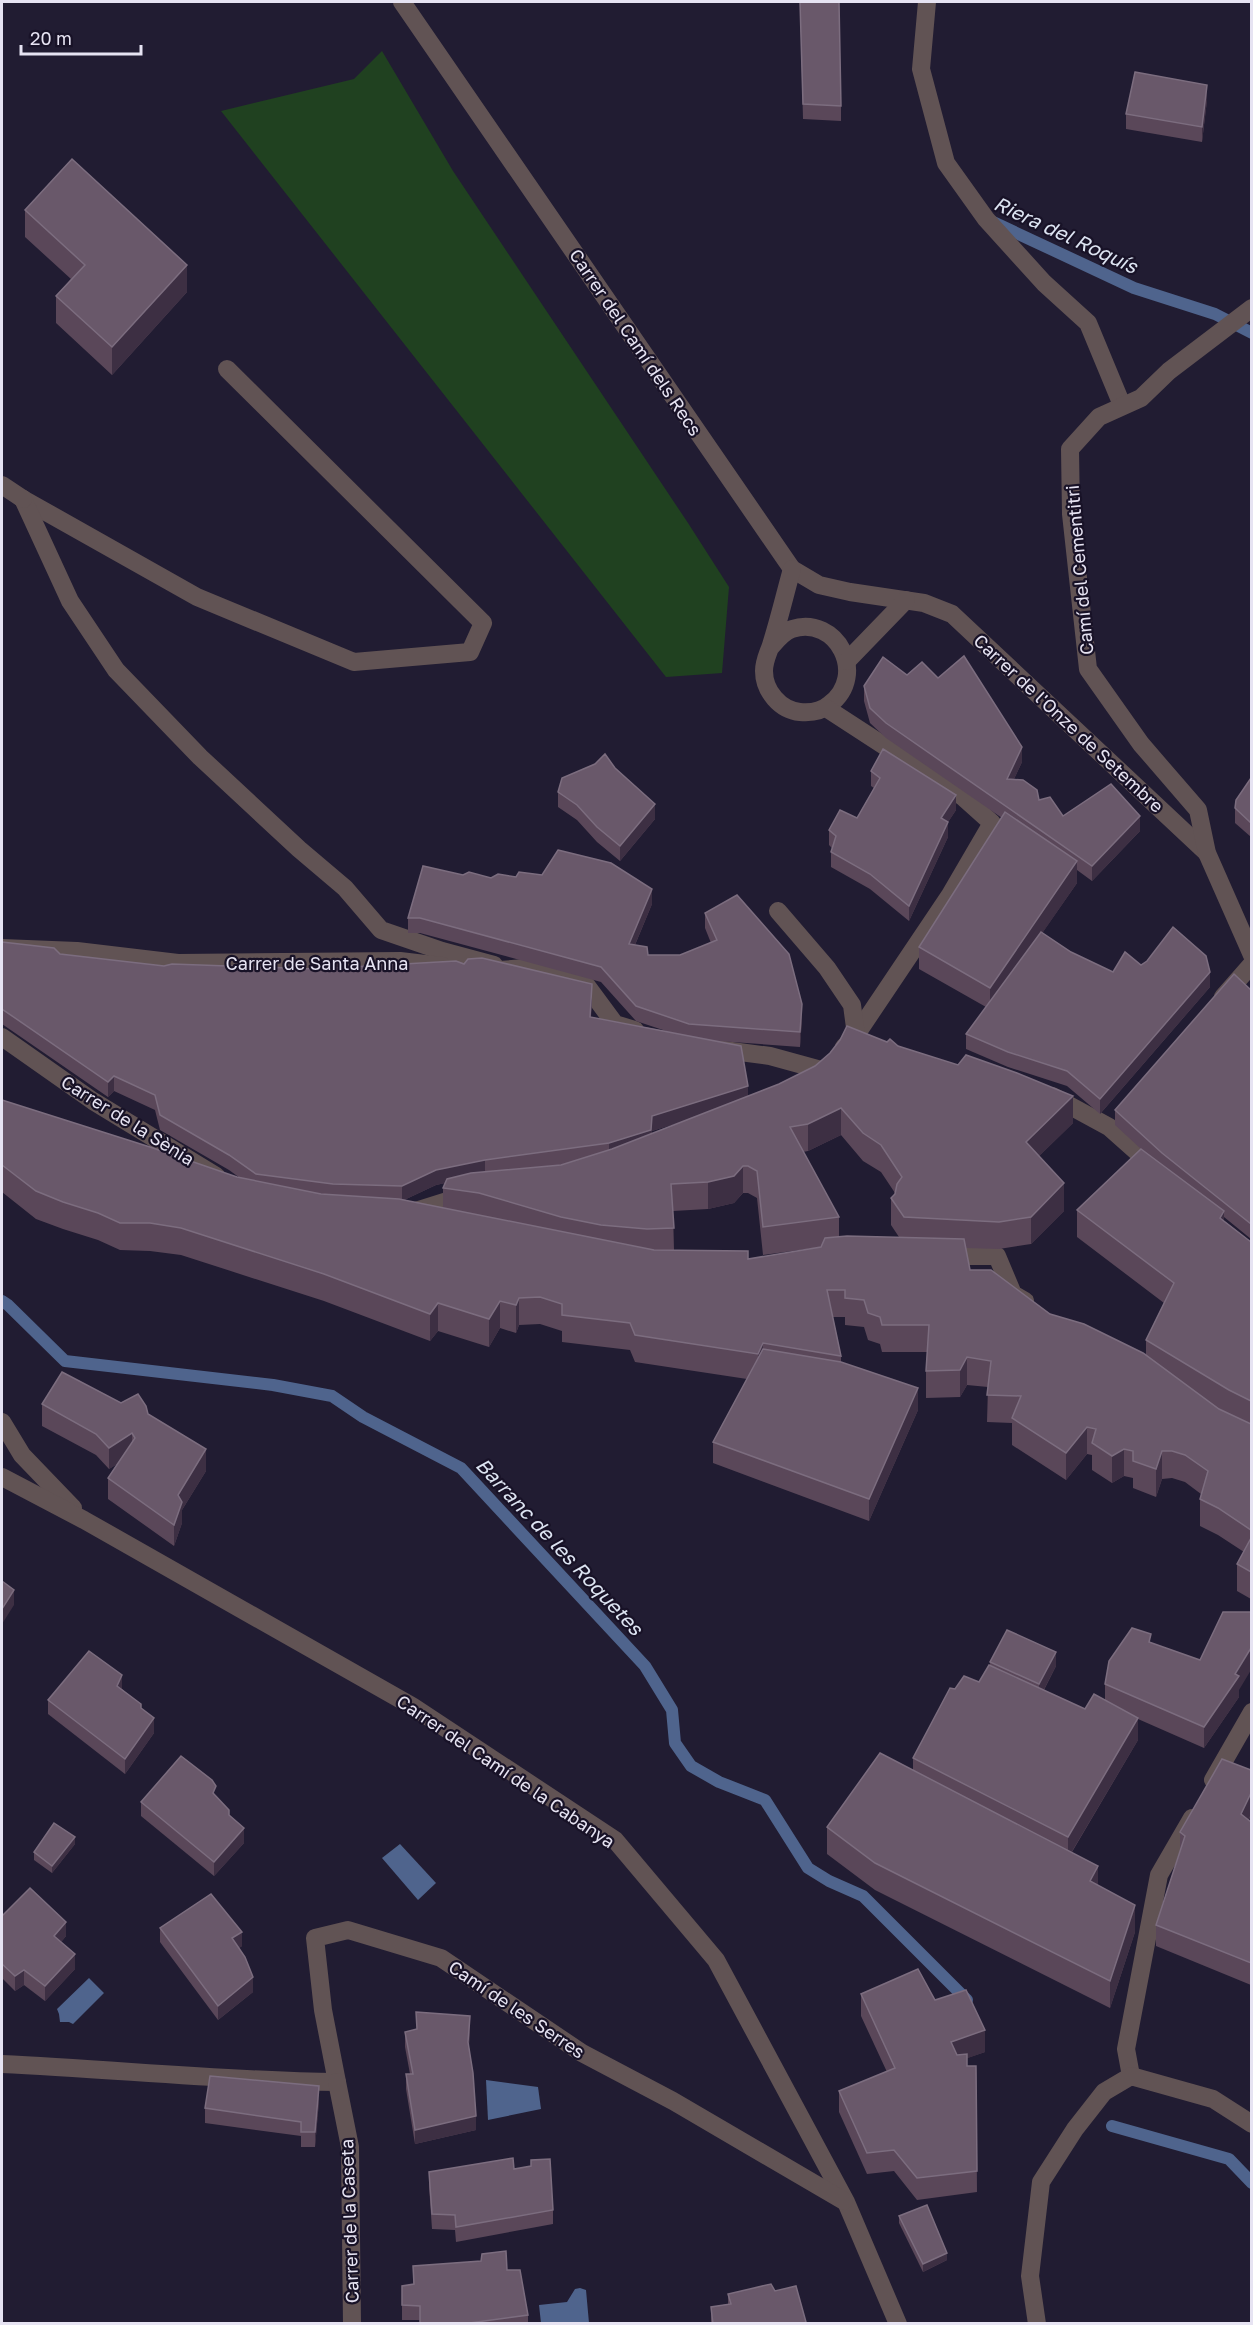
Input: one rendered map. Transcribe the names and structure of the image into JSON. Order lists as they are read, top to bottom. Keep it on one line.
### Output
{"streets":{"street":["Carrer del Camí dels Recs","Camí del Cementitri","Carrer de l'Onze de Setembre","Carrer de Santa Anna","Carrer de la Sènia","Carrer del Camí de la Cabanya","Camí de les Serres","Carrer de la Caseta"]},"crossings":[["Carrer del Camí dels Recs","Carrer de l'Onze de Setembre"],["Camí del Cementitri","Carrer de l'Onze de Setembre"],["Carrer del Camí de la Cabanya","Camí de les Serres"],["Camí de les Serres","Carrer de la Caseta"]],"water":["Riera del Roquís","Barranc de les Roquetes"],"scale_bar":"20 m"}
